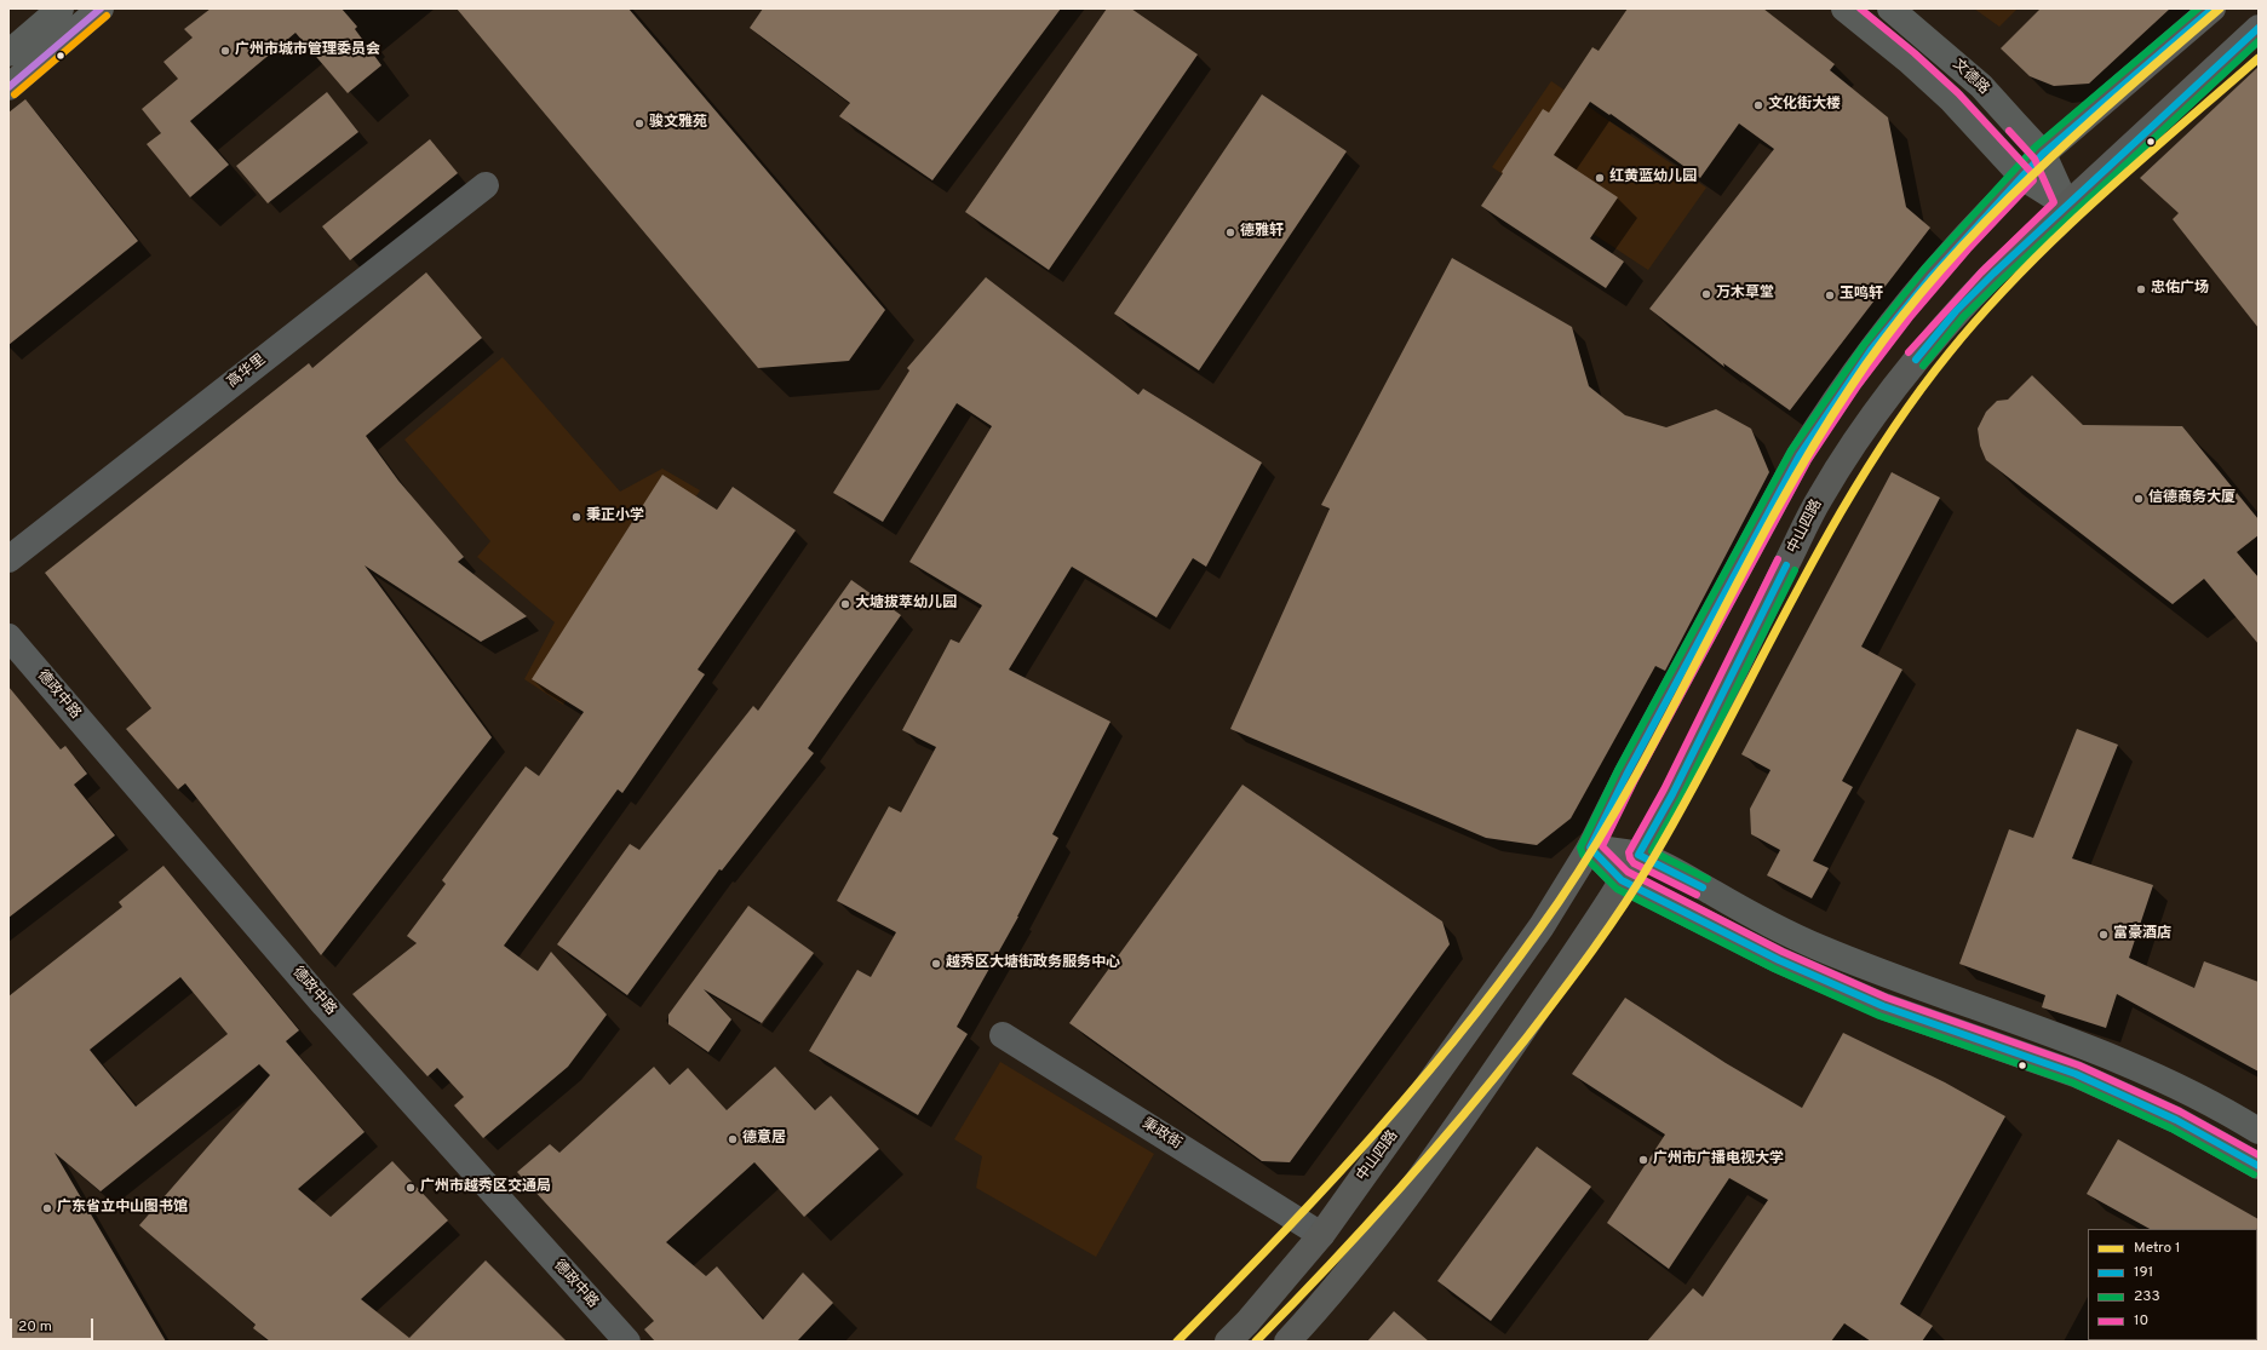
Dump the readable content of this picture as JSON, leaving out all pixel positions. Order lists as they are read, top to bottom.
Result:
{
  "streets": {
    "main road": ["文德路", "中山四路"],
    "street": ["高华里", "德政中路", "秉政街"]
  },
  "crossings": [
    ["文德路", "中山四路"],
    ["中山四路", "秉政街"]
  ],
  "places": [
    "广州市城市管理委员会",
    "文化街大楼",
    "骏文雅苑",
    "红黄蓝幼儿园",
    "德雅轩",
    "忠佑广场",
    "万木草堂",
    "玉鸣轩",
    "信德商务大厦",
    "秉正小学",
    "大塘拔萃幼儿园",
    "富豪酒店",
    "越秀区大塘街政务服务中心",
    "德意居",
    "广州市广播电视大学",
    "广州市越秀区交通局",
    "广东省立中山图书馆"
  ],
  "lines": [
    "metro line 1",
    "transit line 191",
    "transit line 233",
    "transit line 10"
  ],
  "legend": [
    "Metro 1",
    "191",
    "233",
    "10"
  ],
  "scale_bar": "20 m"
}
